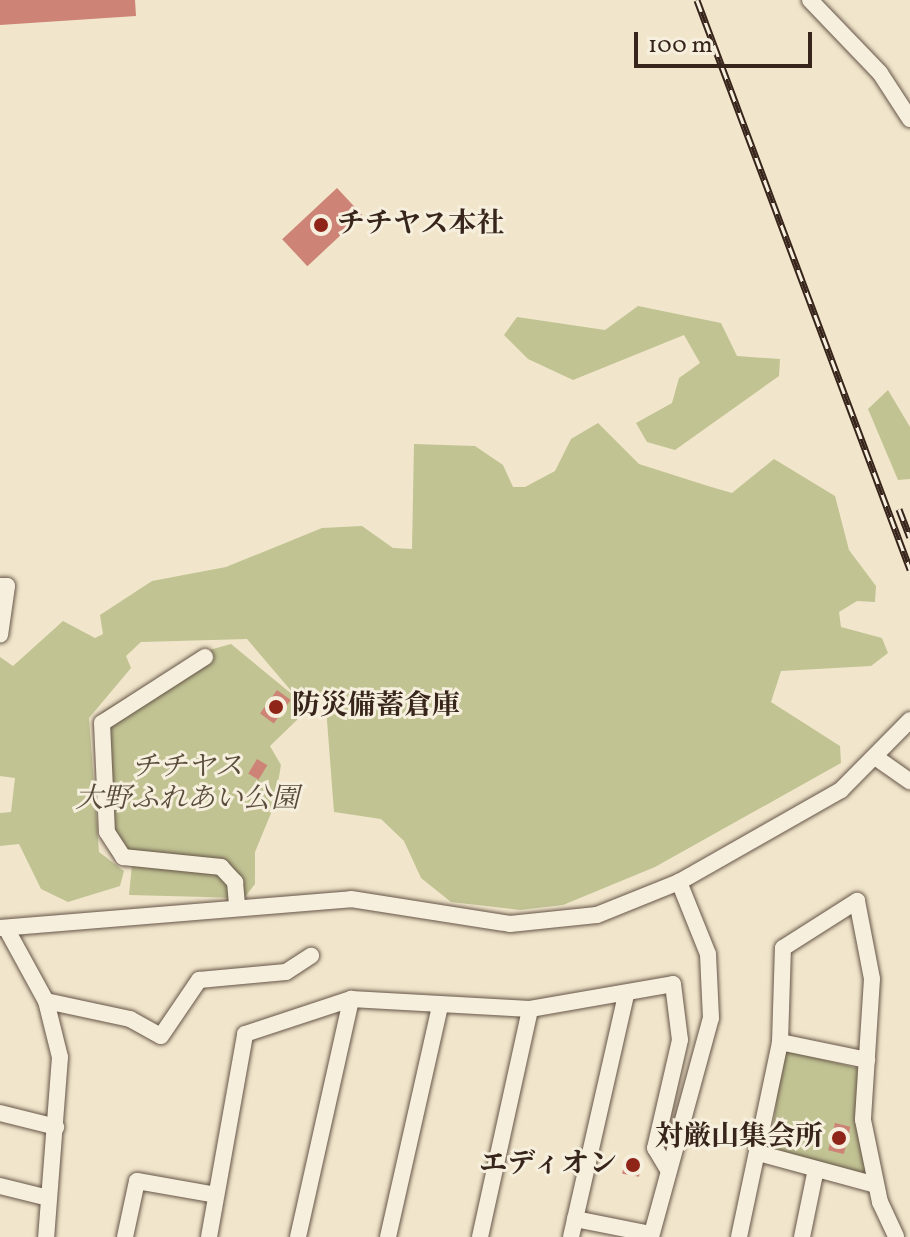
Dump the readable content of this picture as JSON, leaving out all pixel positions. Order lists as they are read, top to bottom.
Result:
{
  "parks": ["チチヤス 大野ふれあい公園"],
  "places": [
    "チチヤス本社",
    "防災備蓄倉庫",
    "対厳山集会所",
    "エディオン"
  ],
  "scale_bar": "100 m"
}
